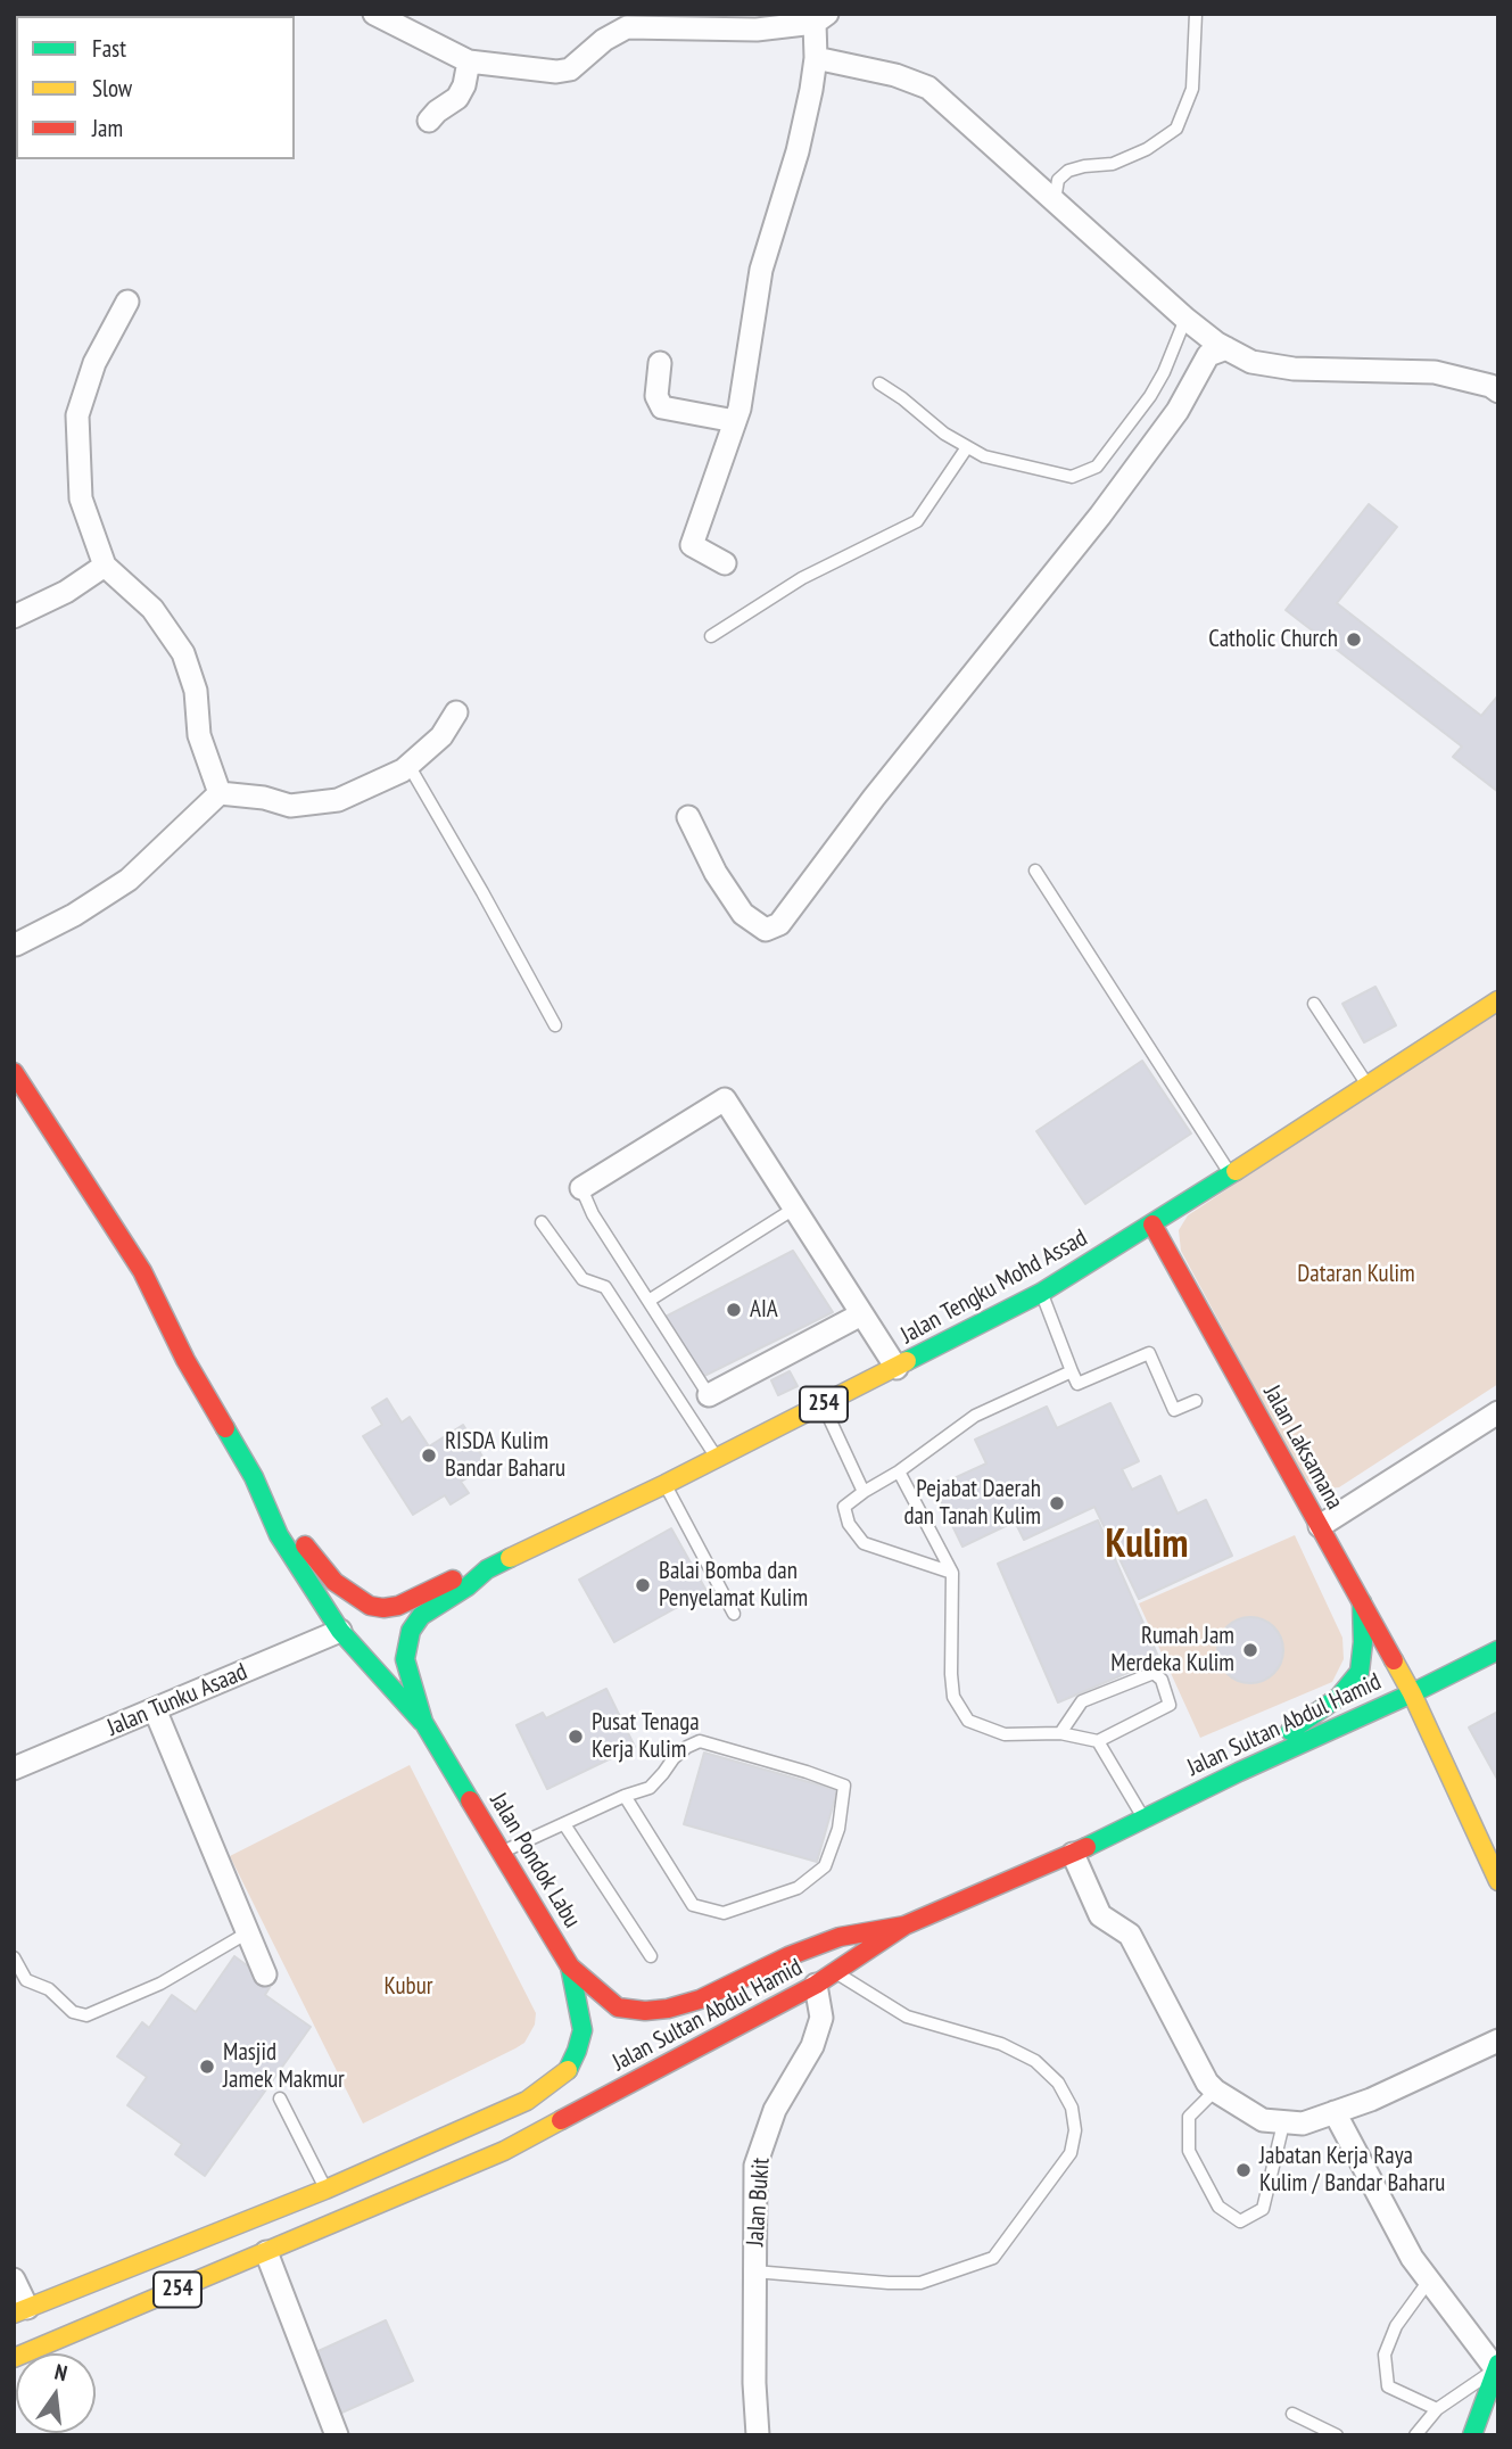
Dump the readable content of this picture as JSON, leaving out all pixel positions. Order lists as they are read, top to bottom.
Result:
{
  "streets": {
    "main road": [
      "Jalan Tengku Mohd Assad",
      "254",
      "Jalan Laksamana",
      "Jalan Sultan Abdul Hamid",
      "Jalan Pondok Labu"
    ],
    "street": ["Jalan Tunku Asaad", "Jalan Bukit"]
  },
  "crossings": [
    ["Jalan Tengku Mohd Assad", "Jalan Laksamana"],
    ["Jalan Tengku Mohd Assad", "Jalan Pondok Labu"],
    ["254", "Jalan Laksamana"],
    ["254", "Jalan Sultan Abdul Hamid"],
    ["Jalan Laksamana", "Jalan Sultan Abdul Hamid"],
    ["Jalan Tunku Asaad", "Jalan Pondok Labu"],
    ["Jalan Sultan Abdul Hamid", "Jalan Pondok Labu"],
    ["Jalan Sultan Abdul Hamid", "Jalan Bukit"]
  ],
  "districts": ["Kulim"],
  "parks": ["Dataran Kulim", "Kubur"],
  "places": [
    "Catholic Church",
    "AIA",
    "RISDA Kulim Bandar Baharu",
    "Pejabat Daerah dan Tanah Kulim",
    "Balai Bomba dan Penyelamat Kulim",
    "Rumah Jam Merdeka Kulim",
    "Pusat Tenaga Kerja Kulim",
    "Masjid Jamek Makmur",
    "Jabatan Kerja Raya Kulim / Bandar Baharu"
  ],
  "legend": ["Fast", "Slow", "Jam"],
  "north": "top"
}
